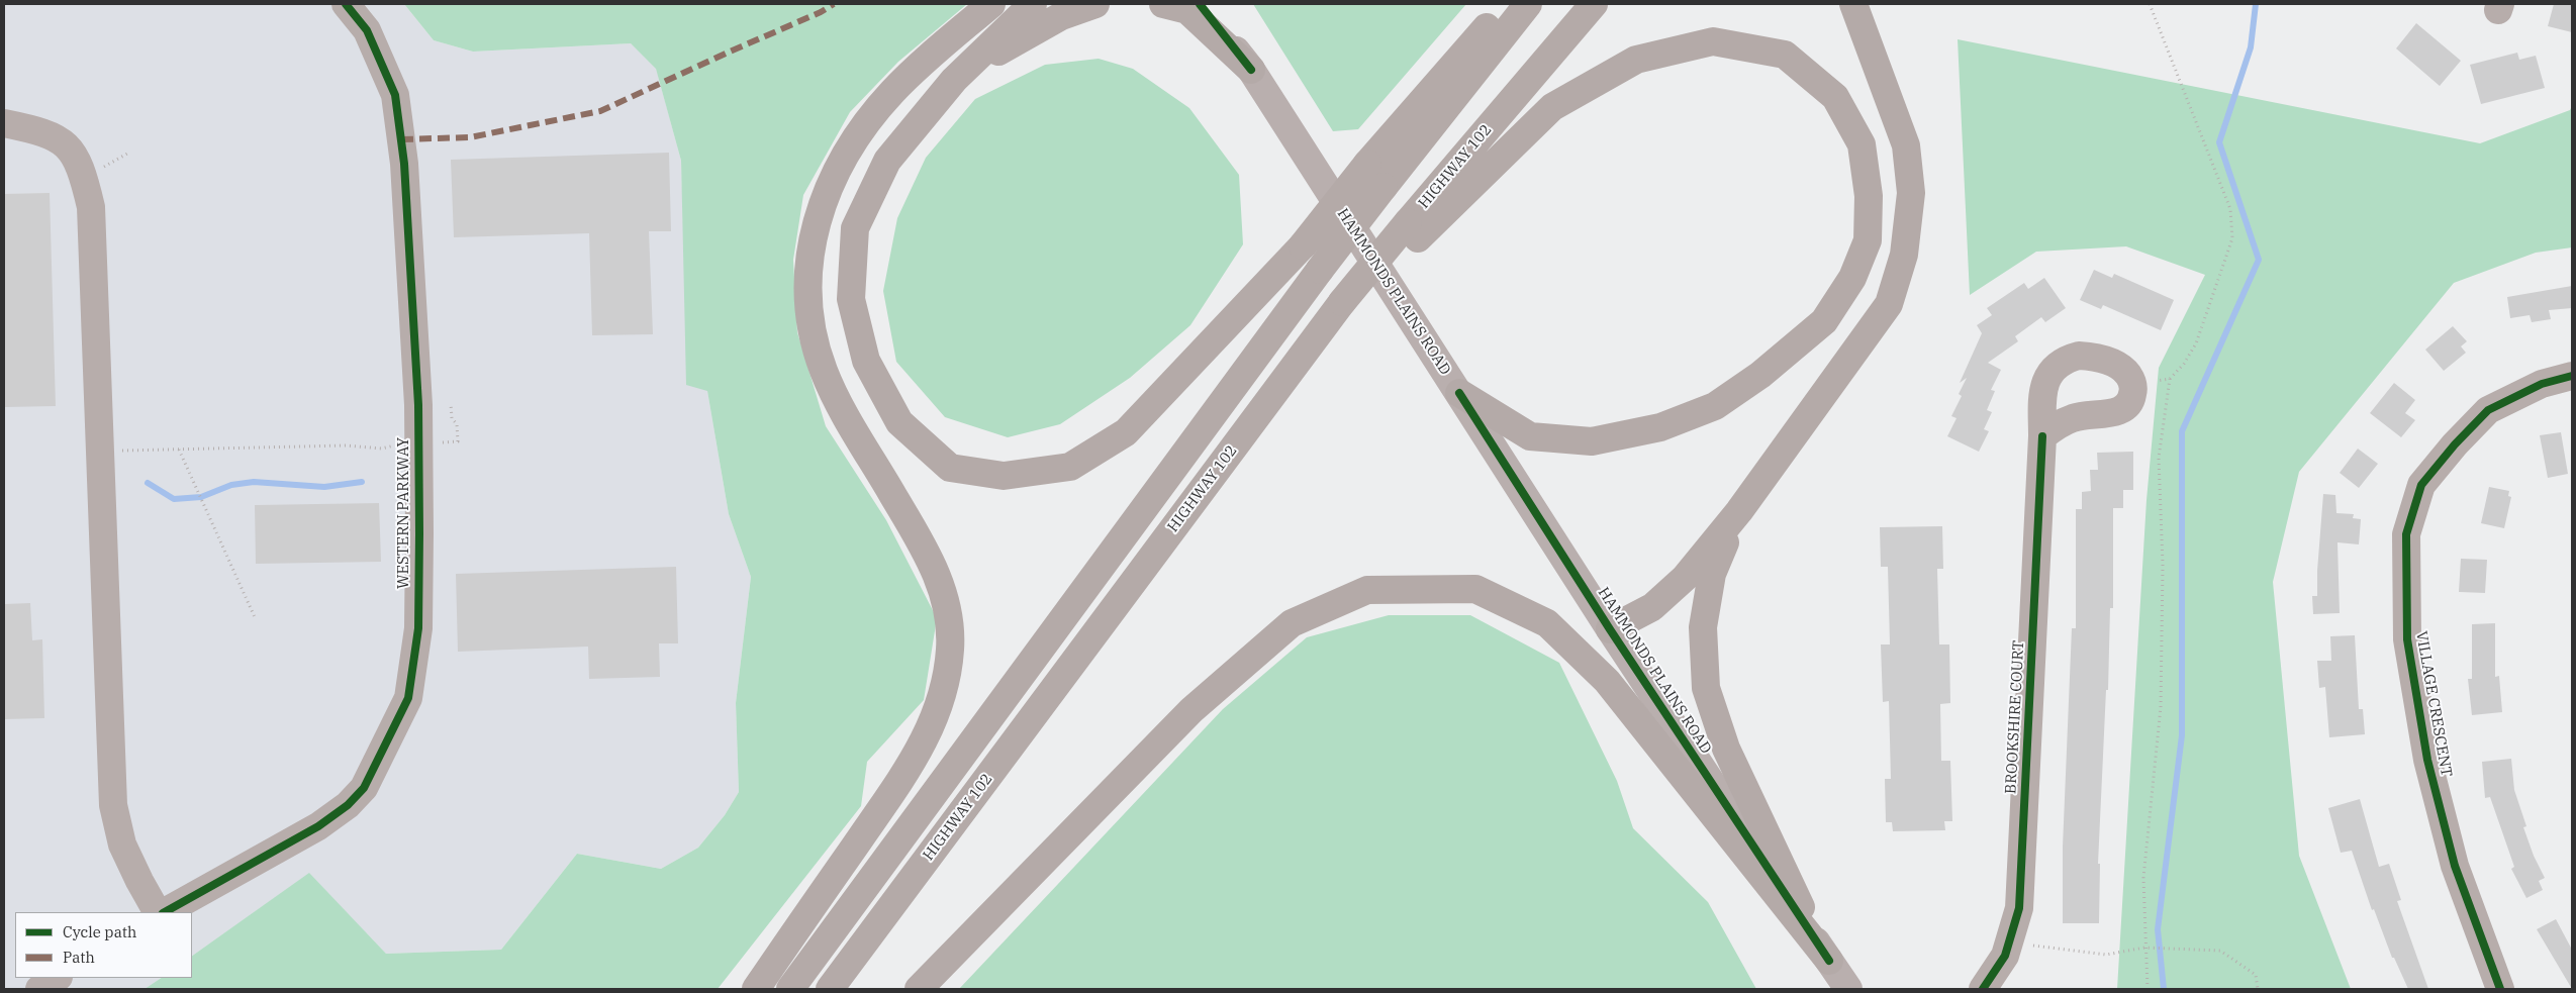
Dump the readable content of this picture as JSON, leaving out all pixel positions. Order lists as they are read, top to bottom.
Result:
{
  "streets": {
    "highway": ["HIGHWAY 102"],
    "main road": ["HAMMONDS PLAINS ROAD"],
    "street": ["WESTERN PARKWAY", "VILLAGE CRESCENT", "BROOKSHIRE COURT"]
  },
  "legend": ["Cycle path", "Path"]
}
